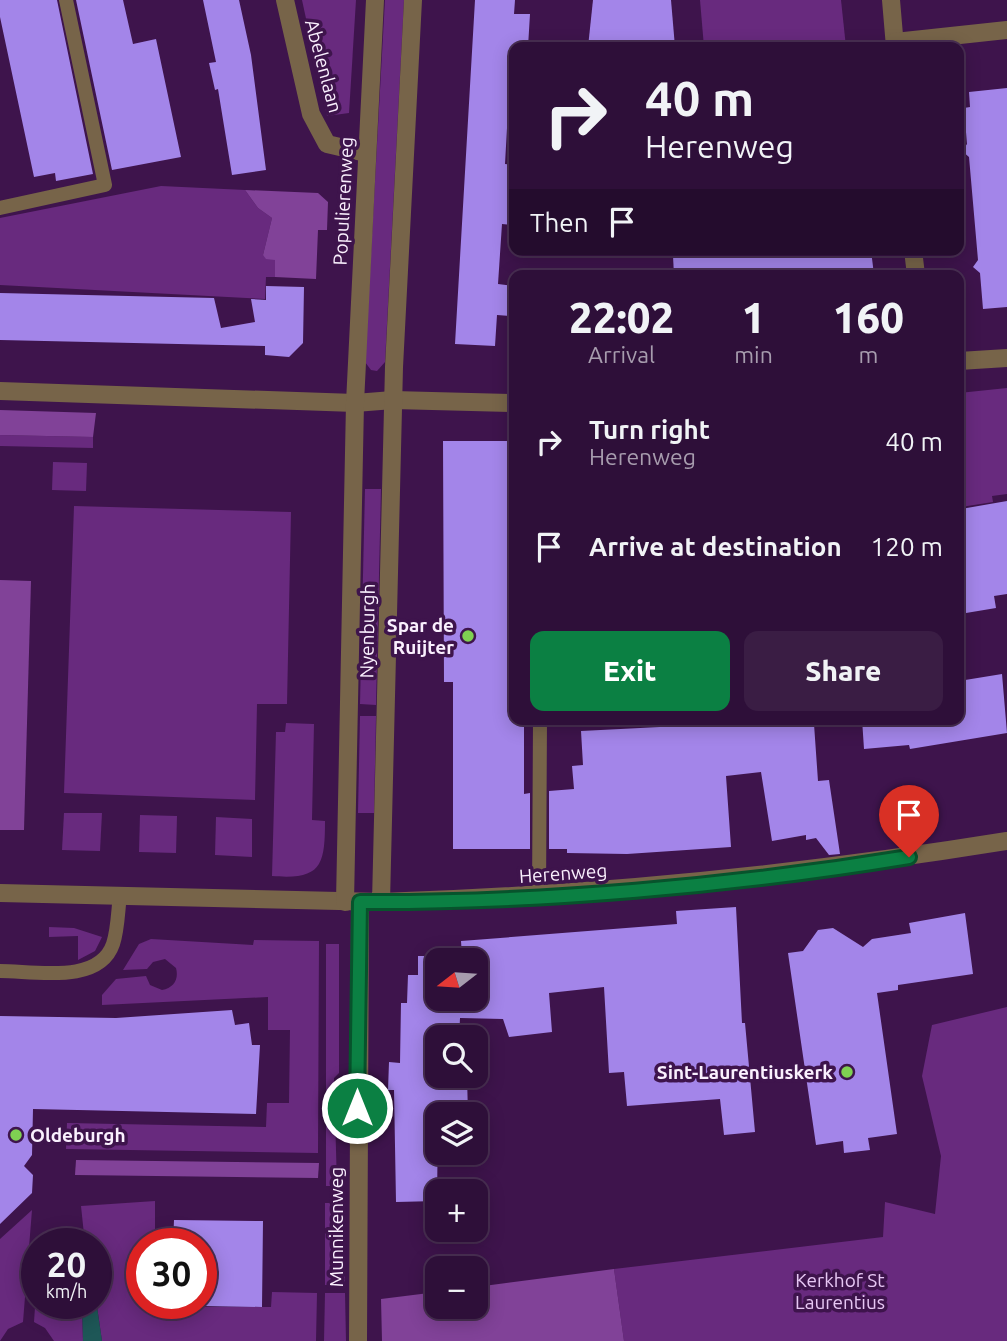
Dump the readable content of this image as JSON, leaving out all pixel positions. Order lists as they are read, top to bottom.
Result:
{
  "streets": {
    "street": [
      "Abelenlaan",
      "Populierenweg",
      "Nyenburgh",
      "Herenweg",
      "Munnikenweg"
    ]
  },
  "crossings": [
    ["Abelenlaan", "Populierenweg"],
    ["Populierenweg", "Nyenburgh"],
    ["Nyenburgh", "Herenweg"],
    ["Nyenburgh", "Munnikenweg"],
    ["Herenweg", "Munnikenweg"]
  ],
  "parks": ["Kerkhof St Laurentius"],
  "places": ["Spar de Ruijter", "Sint-Laurentiuskerk", "Oldeburgh"],
  "north": "left",
  "page": {
    "turn": ["40 m", "Herenweg"],
    "then": "Then",
    "eta": [
      "22:02",
      "Arrival",
      "1",
      "min",
      "160",
      "m"
    ],
    "list": [
      {
        "name": "Turn right",
        "note": "Herenweg",
        "value": "40 m"
      },
      {
        "name": "Arrive at destination",
        "value": "120 m"
      }
    ],
    "buttons": ["Exit", "Share"],
    "map_buttons": ["+", "−"],
    "speed": "20 km/h",
    "limit": "30"
  }
}
